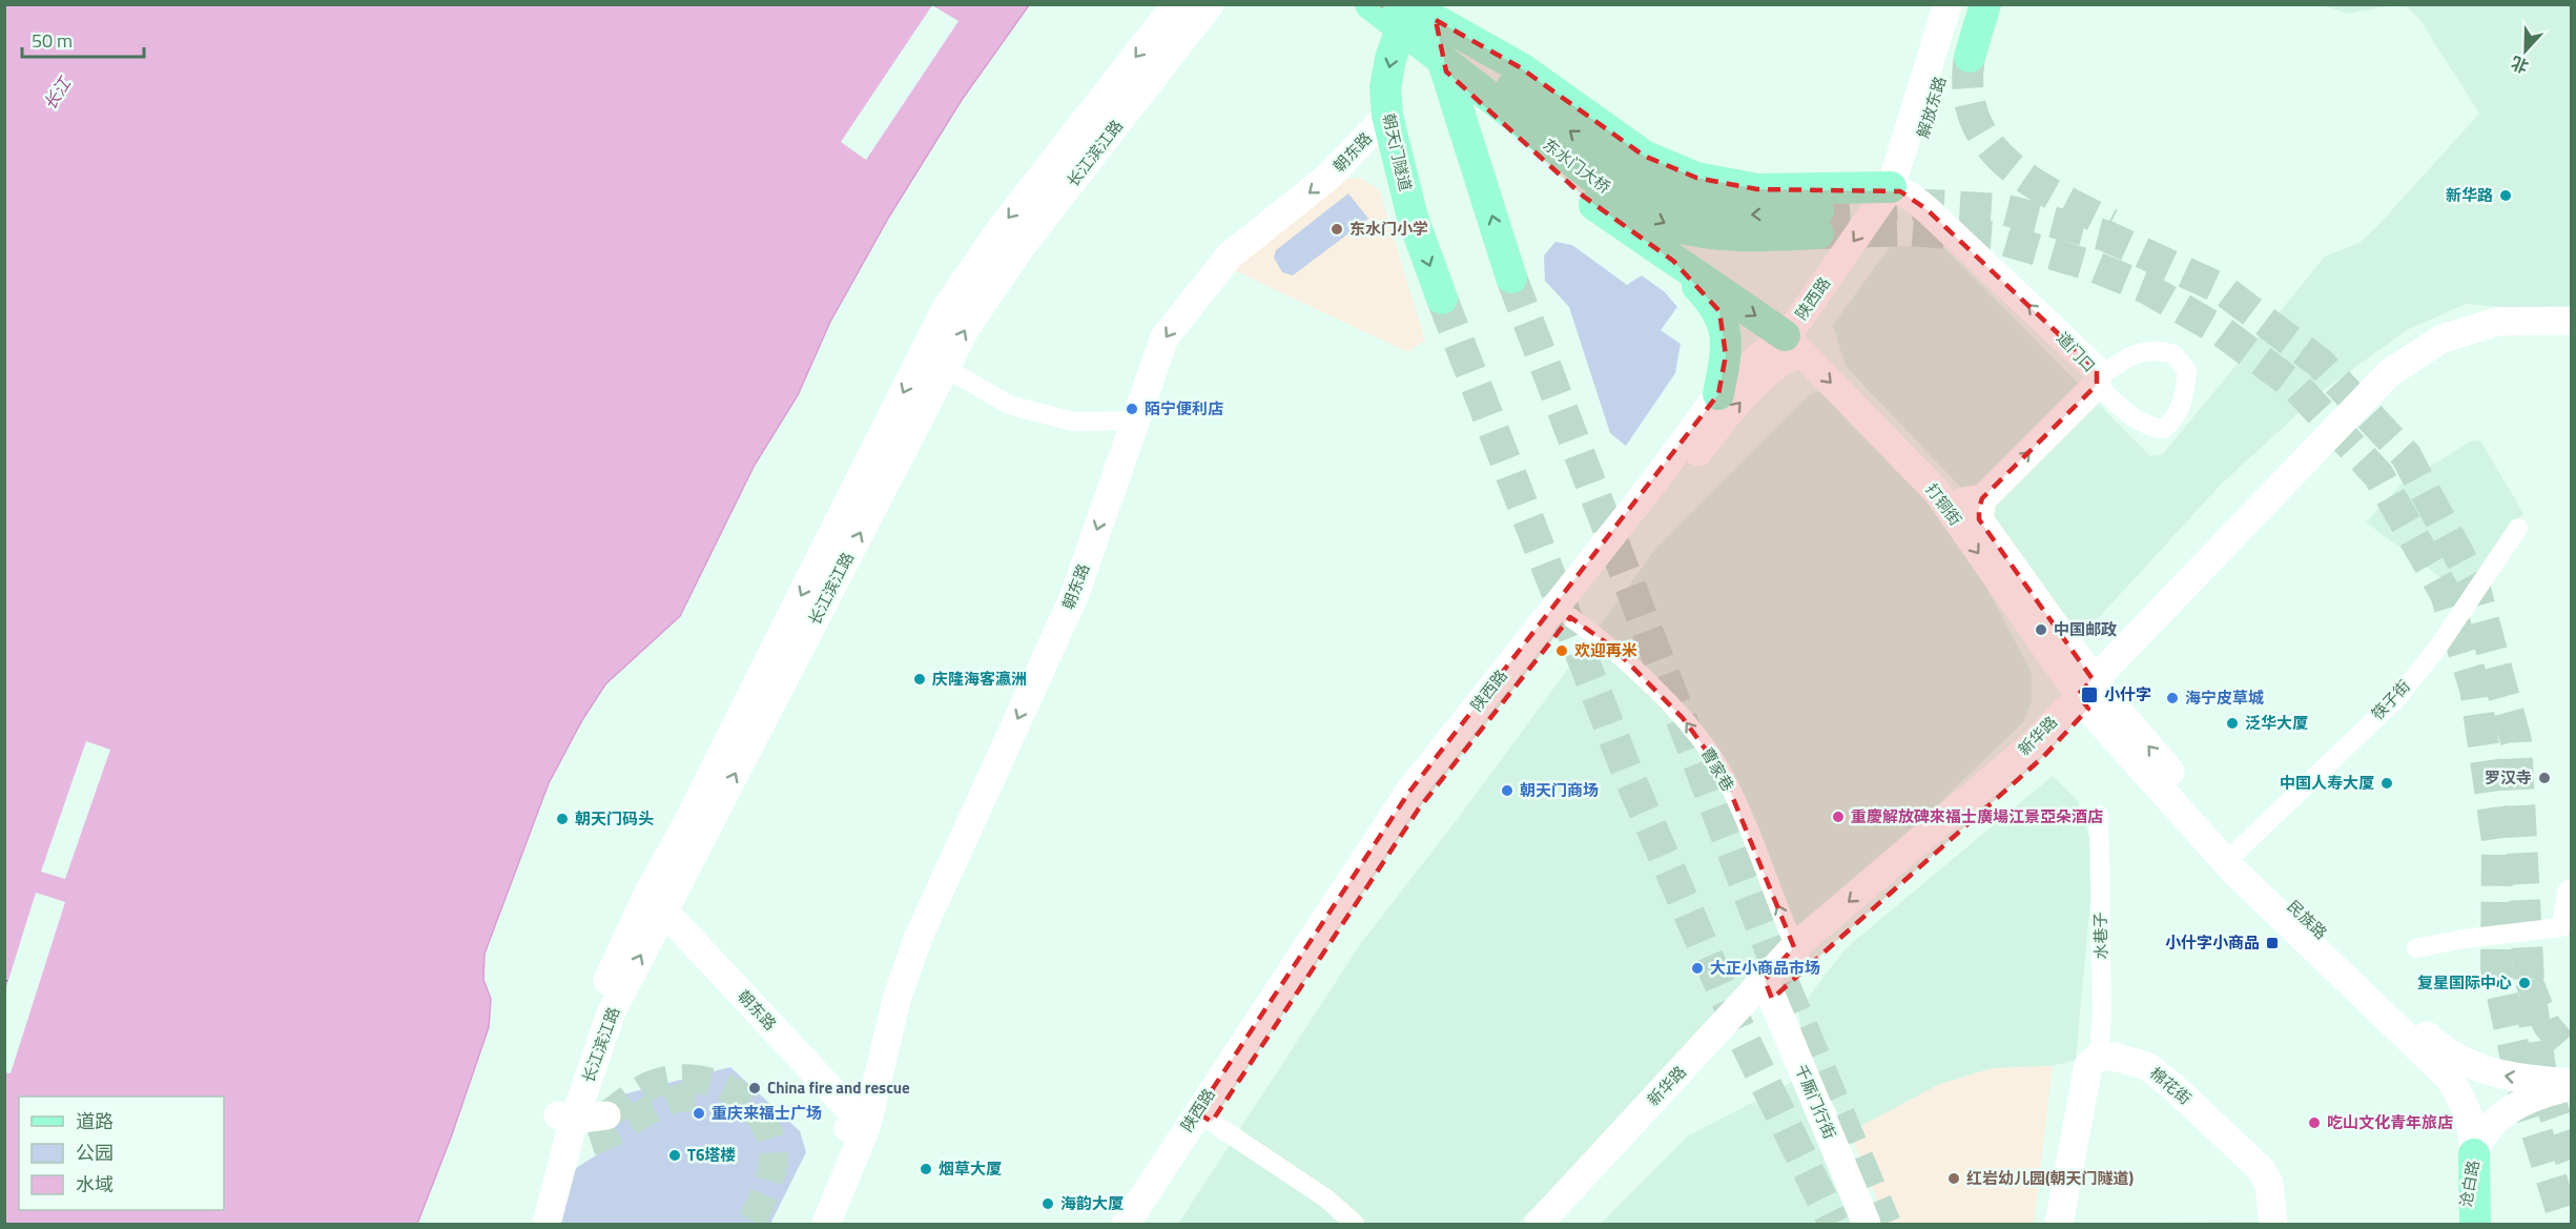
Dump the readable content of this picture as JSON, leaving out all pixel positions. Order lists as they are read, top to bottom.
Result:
{
  "streets": {
    "main road": [
      "解放东路",
      "朝东路",
      "朝天门隧道",
      "长江滨江路",
      "东水门大桥",
      "陕西路",
      "道门口",
      "打铜街",
      "新华路",
      "民族路",
      "棉花街",
      "千厮门行街",
      "沧白路"
    ],
    "street": ["筷子街", "曹家巷", "水巷子"]
  },
  "crossings": [
    ["解放东路", "陕西路"],
    ["解放东路", "道门口"],
    ["朝东路", "朝天门隧道"],
    ["朝东路", "长江滨江路"],
    ["朝天门隧道", "东水门大桥"],
    ["陕西路", "道门口"],
    ["陕西路", "打铜街"],
    ["陕西路", "曹家巷"],
    ["道门口", "打铜街"],
    ["打铜街", "新华路"],
    ["打铜街", "民族路"],
    ["筷子街", "民族路"],
    ["新华路", "曹家巷"],
    ["新华路", "民族路"],
    ["新华路", "千厮门行街"],
    ["民族路", "沧白路"],
    ["水巷子", "棉花街"]
  ],
  "one_way": ["朝东路", "曹家巷"],
  "water": ["长江"],
  "places": {
    "other": [
      "新华路",
      "东水门小学",
      "陌宁便利店",
      "中国邮政",
      "欢迎再米",
      "庆隆海客瀛洲",
      "海宁皮草城",
      "泛华大厦",
      "罗汉寺",
      "中国人寿大厦",
      "朝天门商场",
      "重慶解放碑來福士廣場江景亞朵酒店",
      "朝天门码头",
      "大正小商品市场",
      "复星国际中心",
      "China fire and rescue",
      "重庆来福士广场",
      "吃山文化青年旅店",
      "T6塔楼",
      "烟草大厦",
      "红岩幼儿园(朝天门隧道)",
      "海韵大厦"
    ],
    "transit": ["小什字", "小什字小商品"]
  },
  "legend": ["道路", "公园", "水域"],
  "scale_bar": "50 m",
  "north": "bottom"
}
